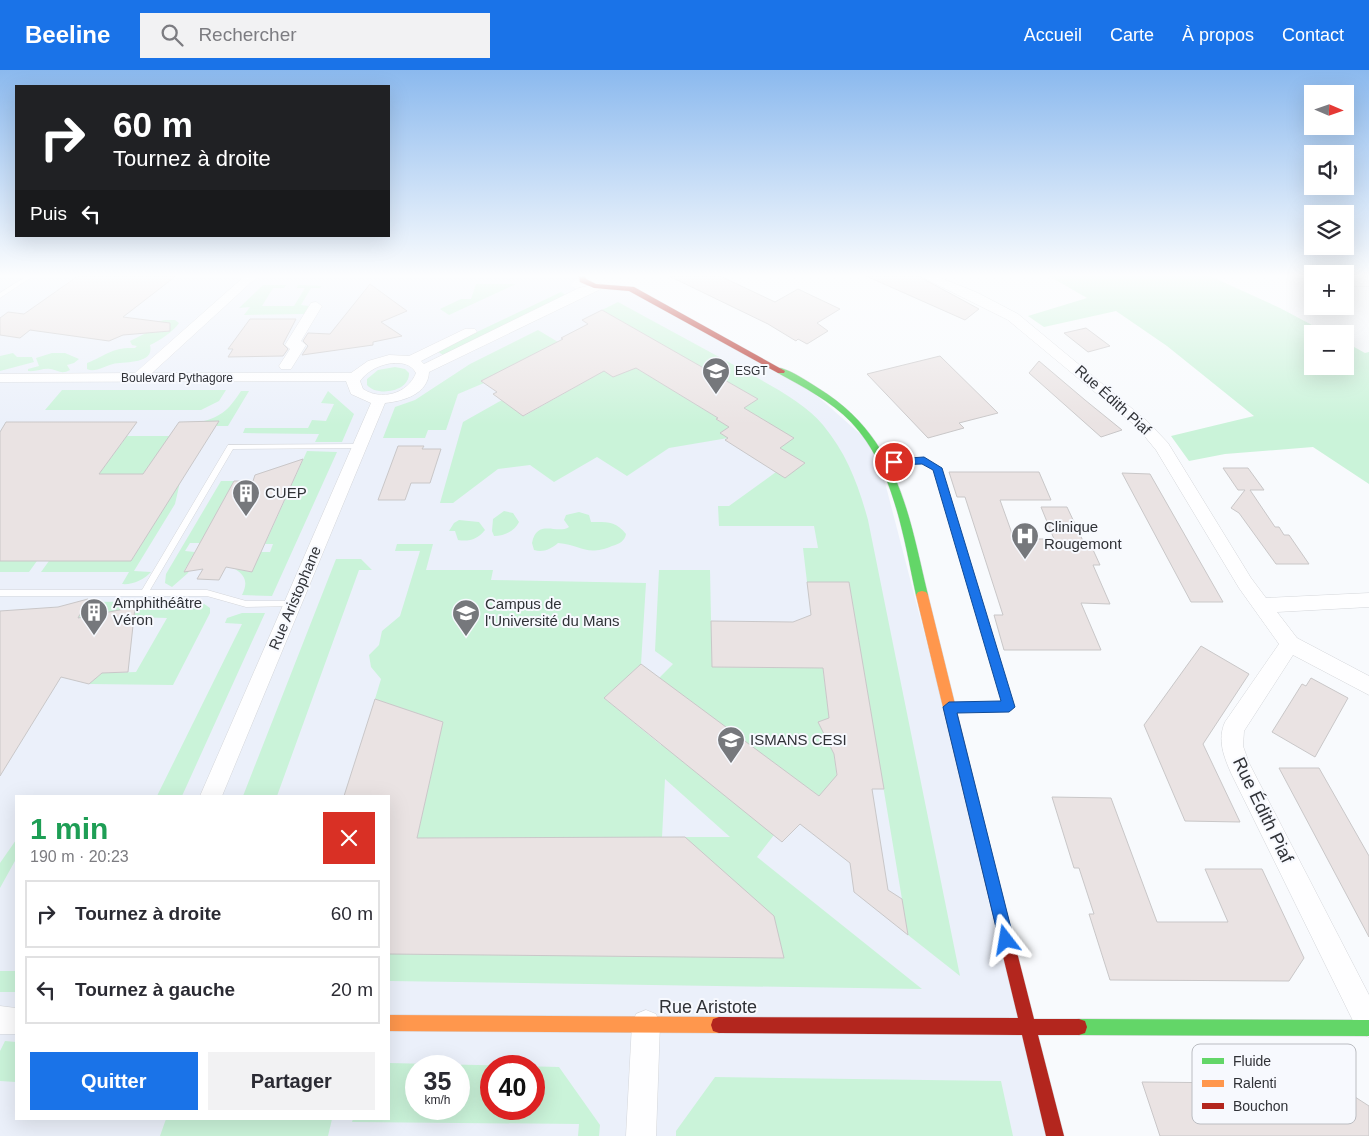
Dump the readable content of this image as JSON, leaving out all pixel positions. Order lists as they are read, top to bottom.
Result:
{
  "streets": {
    "street": [
      "Boulevard Pythagore",
      "Rue Édith Piaf",
      "Rue Aristophane",
      "Rue Aristote"
    ]
  },
  "places": {
    "school or university": ["ESGT", "Campus de l'Université du Mans", "ISMANS CESI"],
    "building": ["CUEP", "Amphithéâtre Véron"],
    "hospital": ["Clinique Rougemont"]
  },
  "legend": ["Fluide", "Ralenti", "Bouchon"],
  "north": "right",
  "page": {
    "header": "Beeline",
    "search": "Rechercher",
    "nav": [
      "Accueil",
      "Carte",
      "À propos",
      "Contact"
    ],
    "map_buttons": ["+", "−"],
    "turn": ["60 m", "Tournez à droite"],
    "then": "Puis",
    "heading": ["1 min", "190 m · 20:23"],
    "list": [
      {
        "name": "Tournez à droite",
        "value": "60 m"
      },
      {
        "name": "Tournez à gauche",
        "value": "20 m"
      }
    ],
    "buttons": ["Quitter", "Partager"],
    "speed": "35 km/h",
    "limit": "40"
  }
}
